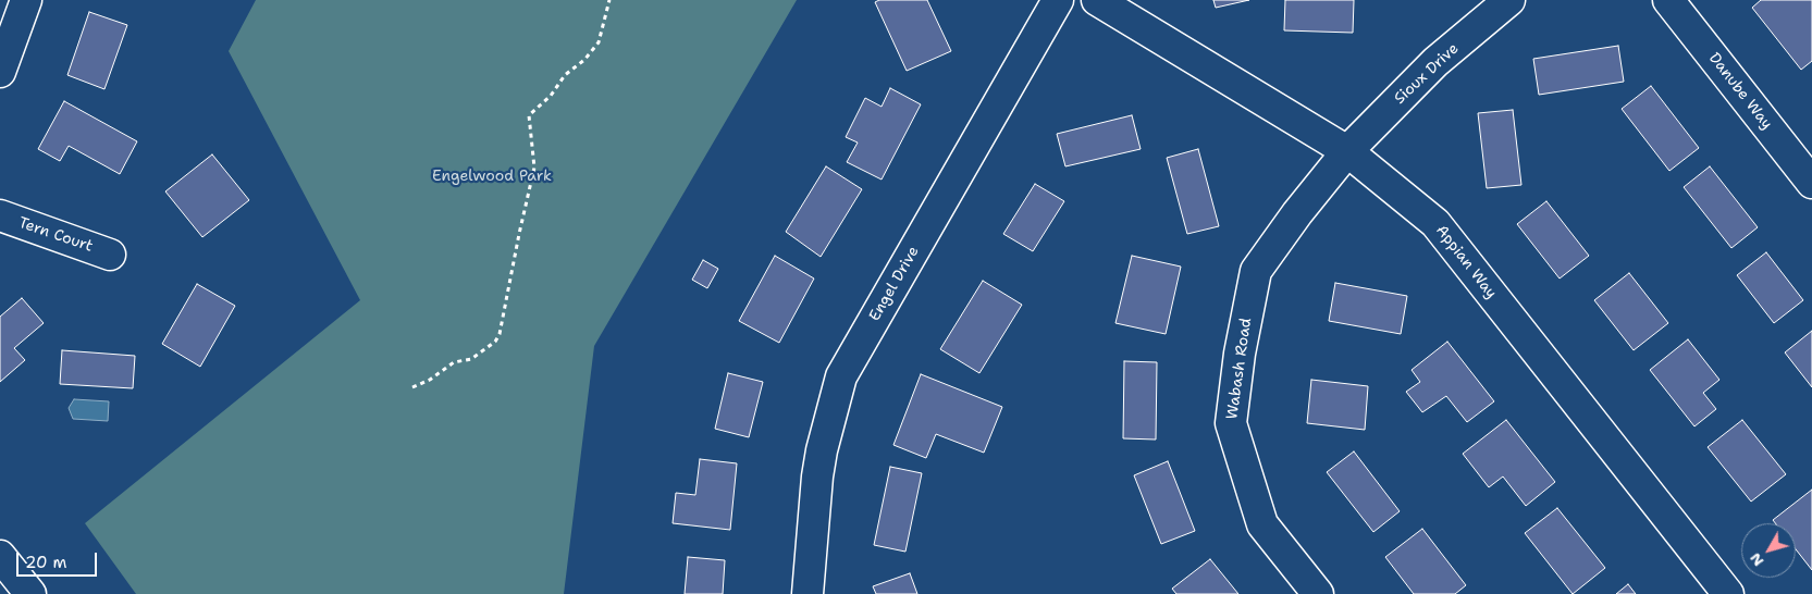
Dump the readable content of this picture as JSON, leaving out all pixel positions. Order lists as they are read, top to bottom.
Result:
{
  "streets": {
    "street": [
      "Sioux Drive",
      "Danube Way",
      "Tern Court",
      "Appian Way",
      "Engel Drive",
      "Wabash Road"
    ]
  },
  "crossings": [
    ["Sioux Drive", "Appian Way"],
    ["Sioux Drive", "Wabash Road"],
    ["Appian Way", "Wabash Road"]
  ],
  "parks": ["Engelwood Park"],
  "scale_bar": "20 m",
  "north": "bottom left"
}
